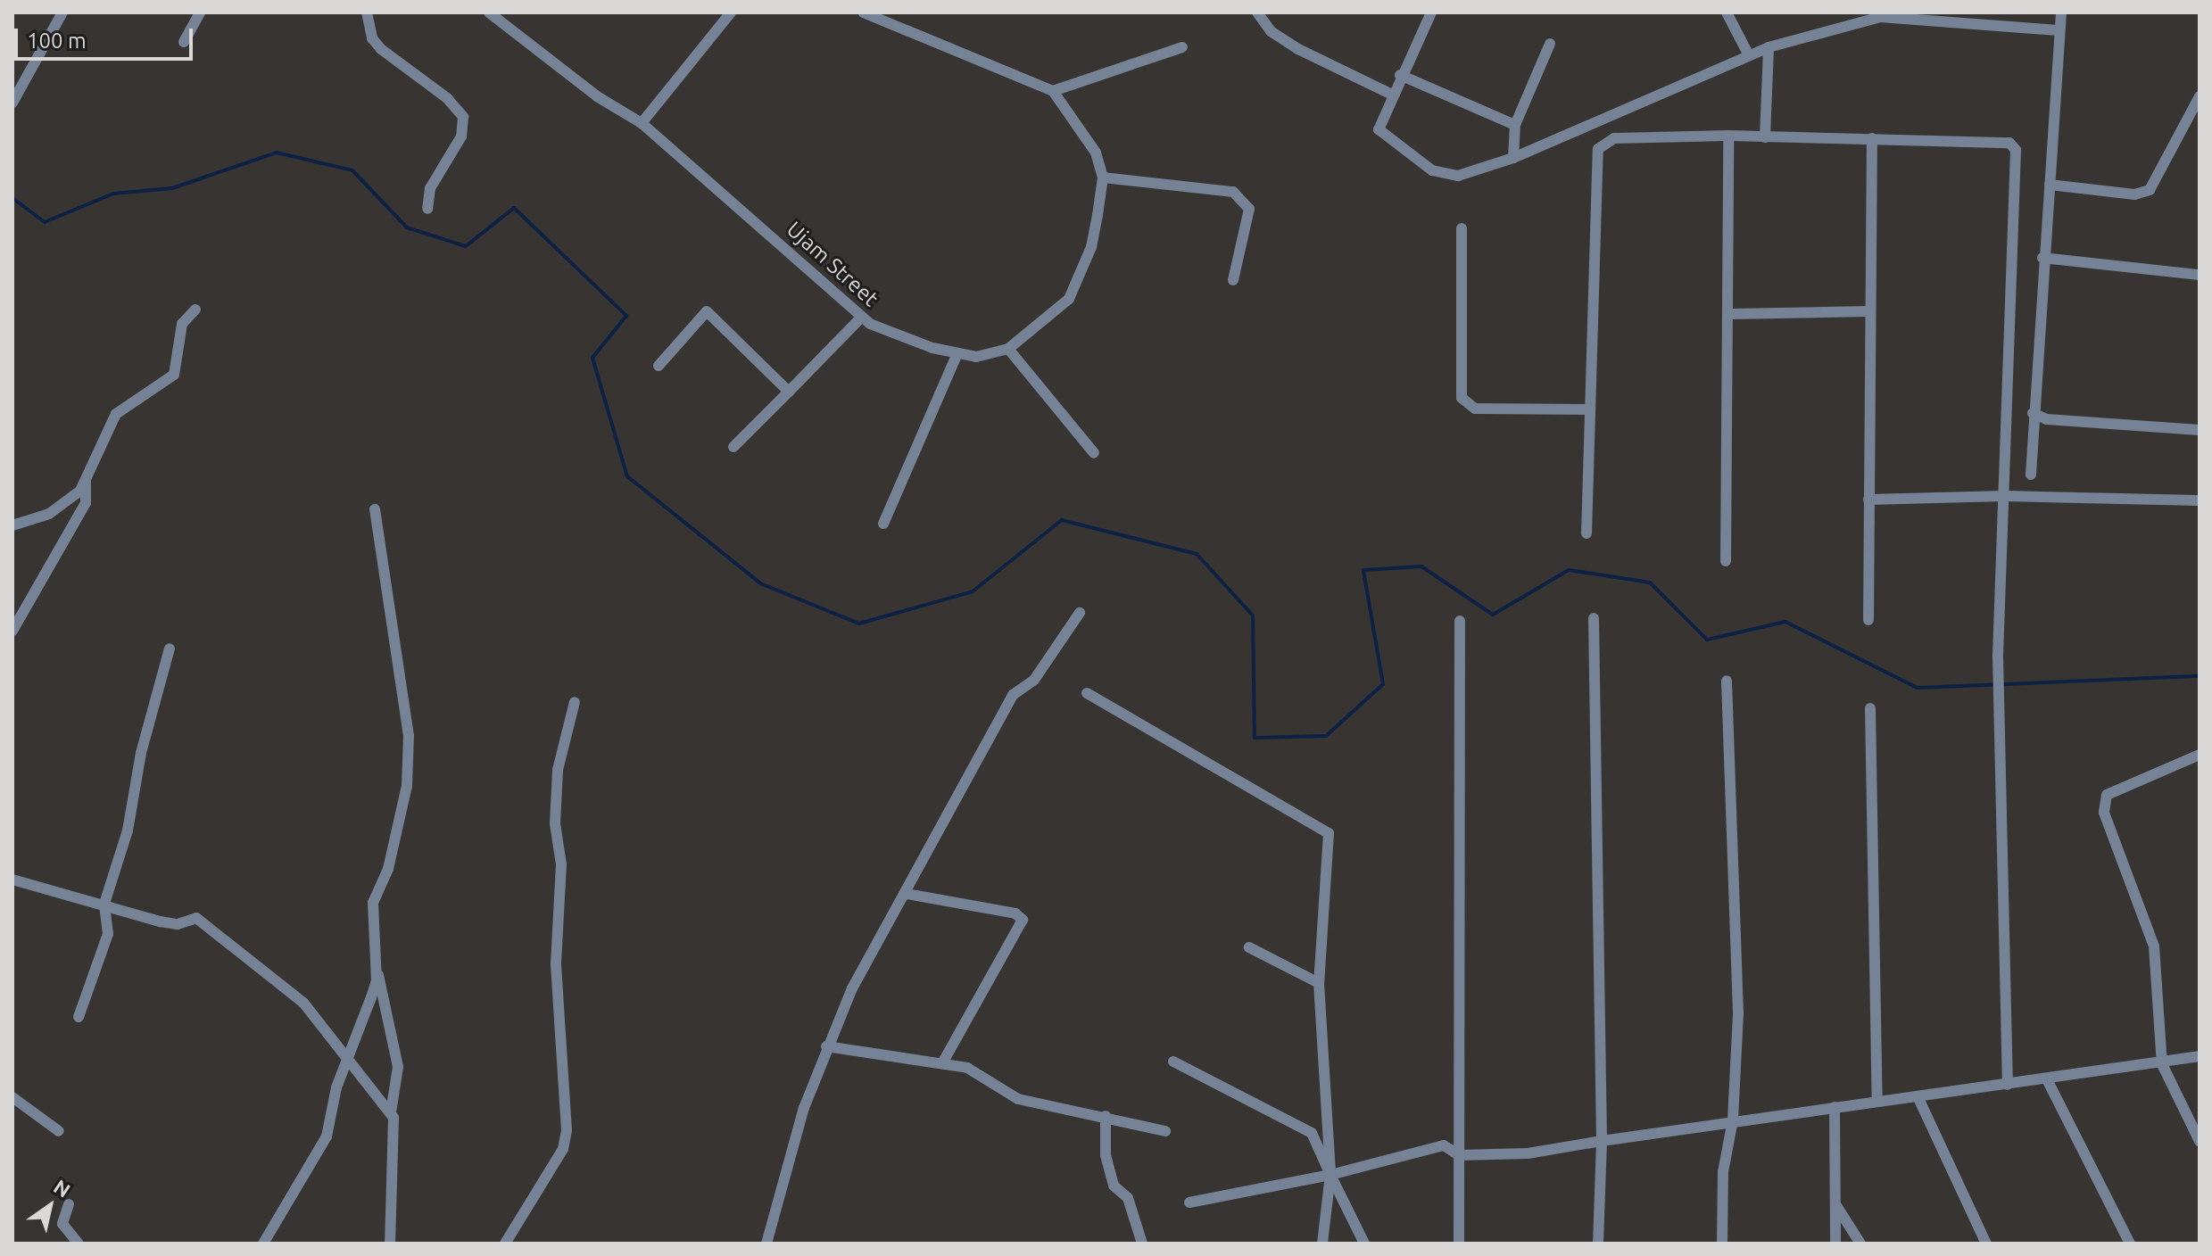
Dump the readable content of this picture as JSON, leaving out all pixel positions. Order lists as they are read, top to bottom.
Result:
{
  "streets": {
    "street": ["Ujam Street"]
  },
  "scale_bar": "100 m",
  "north": "top right"
}
